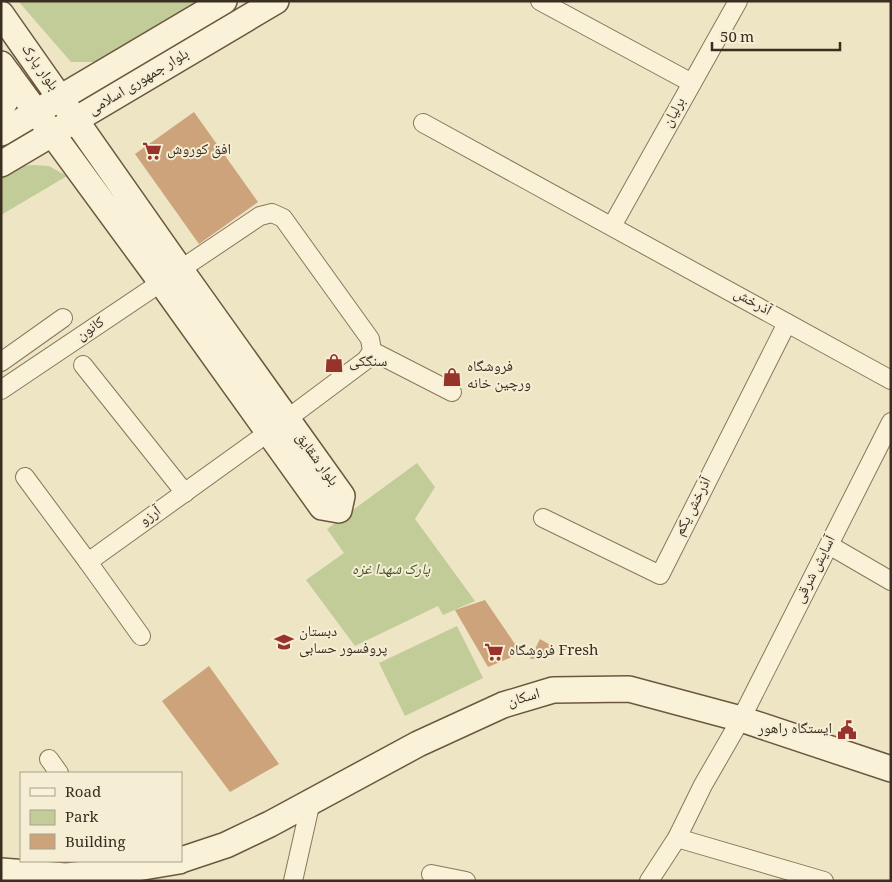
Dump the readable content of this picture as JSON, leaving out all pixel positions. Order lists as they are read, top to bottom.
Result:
{
  "streets": {
    "street": [
      "بلوار پارک",
      "بلوار جمهوری اسلامی",
      "برلیان",
      "آذرخش",
      "کانون",
      "بلوار شقایق",
      "آذرخش یکم",
      "آرزو",
      "آسایش شرقی",
      "اسکان"
    ]
  },
  "crossings": [
    ["بلوار پارک", "بلوار جمهوری اسلامی"],
    ["بلوار پارک", "بلوار شقایق"],
    ["بلوار جمهوری اسلامی", "بلوار شقایق"],
    ["برلیان", "آذرخش"],
    ["آذرخش", "آذرخش یکم"],
    ["کانون", "بلوار شقایق"],
    ["کانون", "آرزو"],
    ["بلوار شقایق", "آرزو"],
    ["آسایش شرقی", "اسکان"]
  ],
  "parks": ["پارک شهدا غزه"],
  "places": {
    "supermarket": ["افق کوروش", "فروشگاه Fresh"],
    "shop": ["سنگکی", "فروشگاه ورچین خانه"],
    "school or university": ["دبستان پروفسور حسابی"],
    "public building": ["ایستگاه راهور"]
  },
  "legend": ["Road", "Park", "Building"],
  "scale_bar": "50 m"
}
